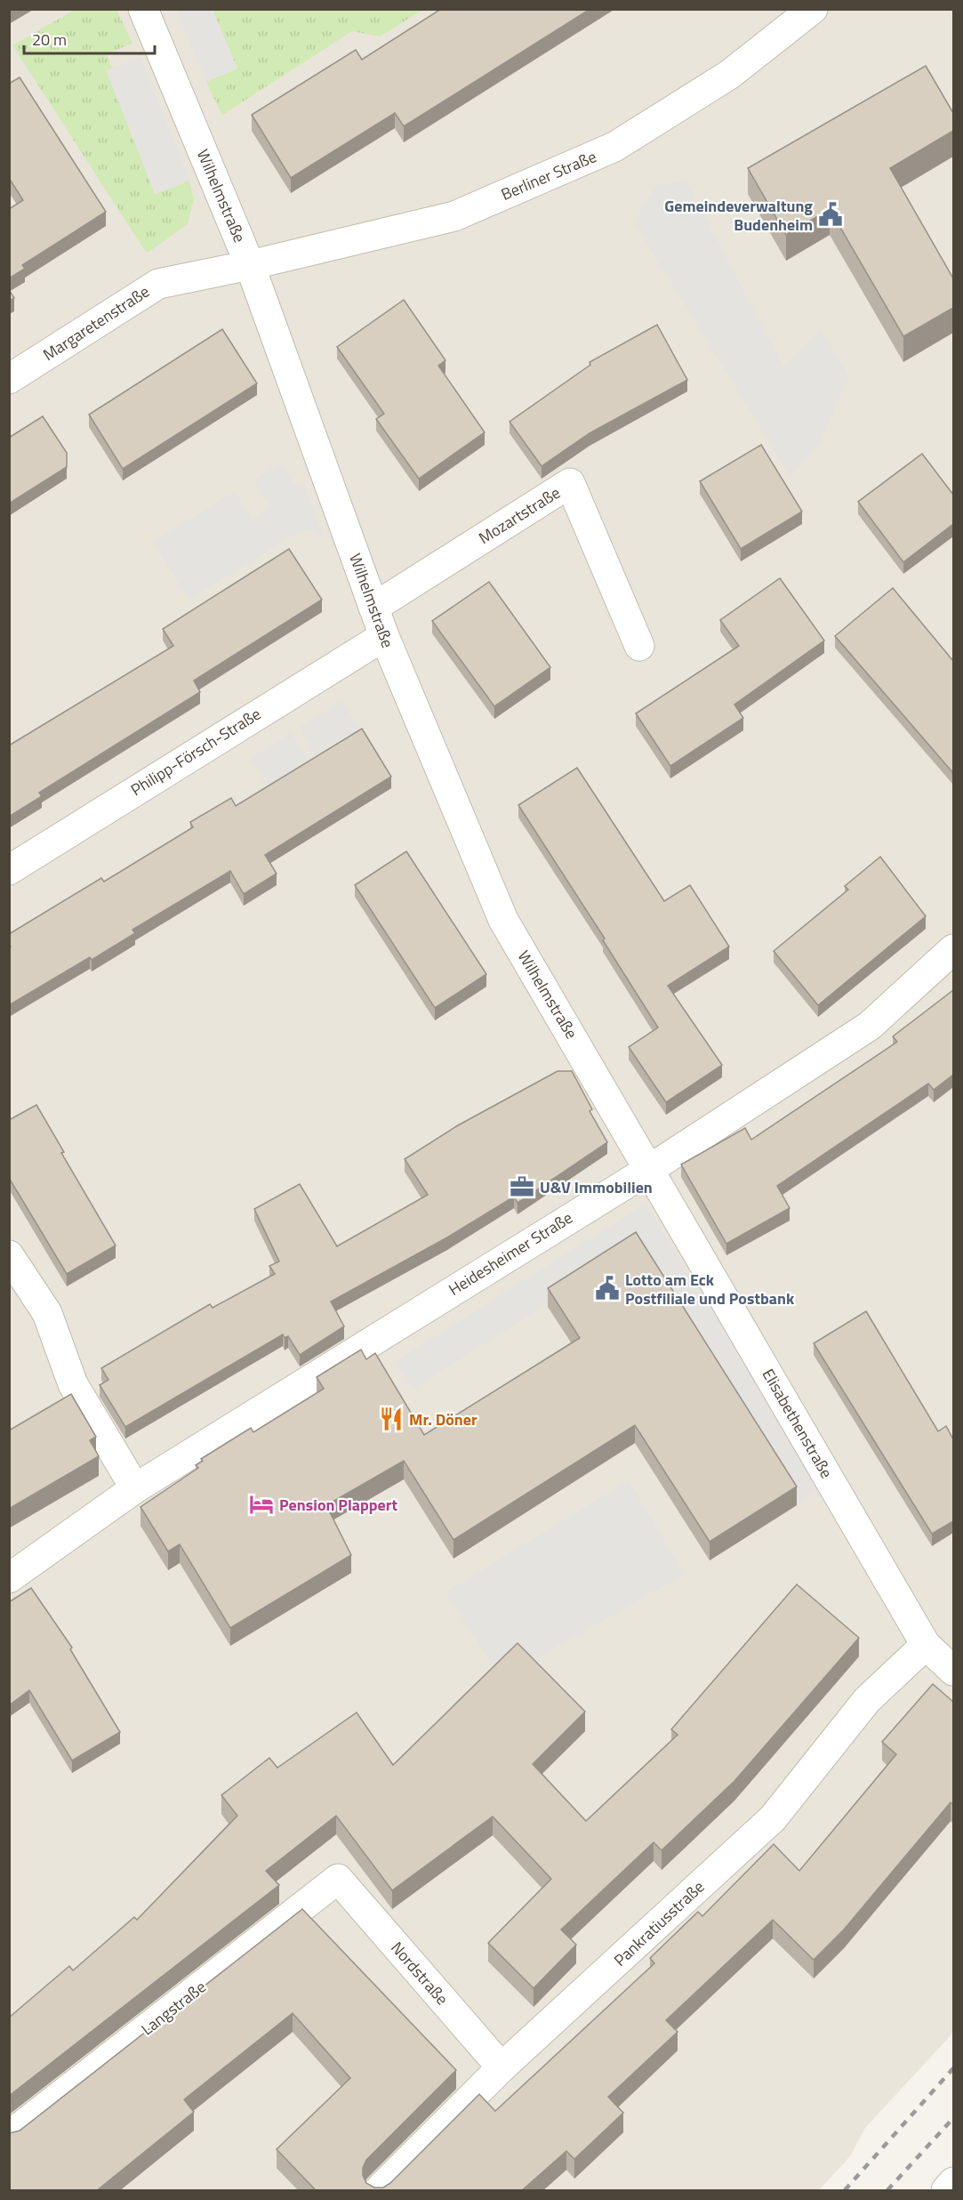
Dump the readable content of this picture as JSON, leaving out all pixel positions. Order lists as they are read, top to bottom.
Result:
{
  "streets": {
    "street": [
      "Berliner Straße",
      "Wilhelmstraße",
      "Margaretenstraße",
      "Mozartstraße",
      "Philipp-Försch-Straße",
      "Heidesheimer Straße",
      "Elisabethenstraße",
      "Pankratiusstraße",
      "Nordstraße",
      "Langstraße"
    ]
  },
  "crossings": [
    ["Berliner Straße", "Wilhelmstraße"],
    ["Berliner Straße", "Margaretenstraße"],
    ["Wilhelmstraße", "Margaretenstraße"],
    ["Wilhelmstraße", "Mozartstraße"],
    ["Wilhelmstraße", "Philipp-Försch-Straße"],
    ["Wilhelmstraße", "Heidesheimer Straße"],
    ["Wilhelmstraße", "Elisabethenstraße"],
    ["Heidesheimer Straße", "Elisabethenstraße"],
    ["Elisabethenstraße", "Pankratiusstraße"],
    ["Pankratiusstraße", "Nordstraße"],
    ["Nordstraße", "Langstraße"]
  ],
  "places": {
    "public building": ["Gemeindeverwaltung Budenheim", "Lotto am Eck Postfiliale und Postbank"],
    "office": ["U&V Immobilien"],
    "restaurant": ["Mr. Döner"],
    "hotel": ["Pension Plappert"]
  },
  "scale_bar": "20 m"
}
